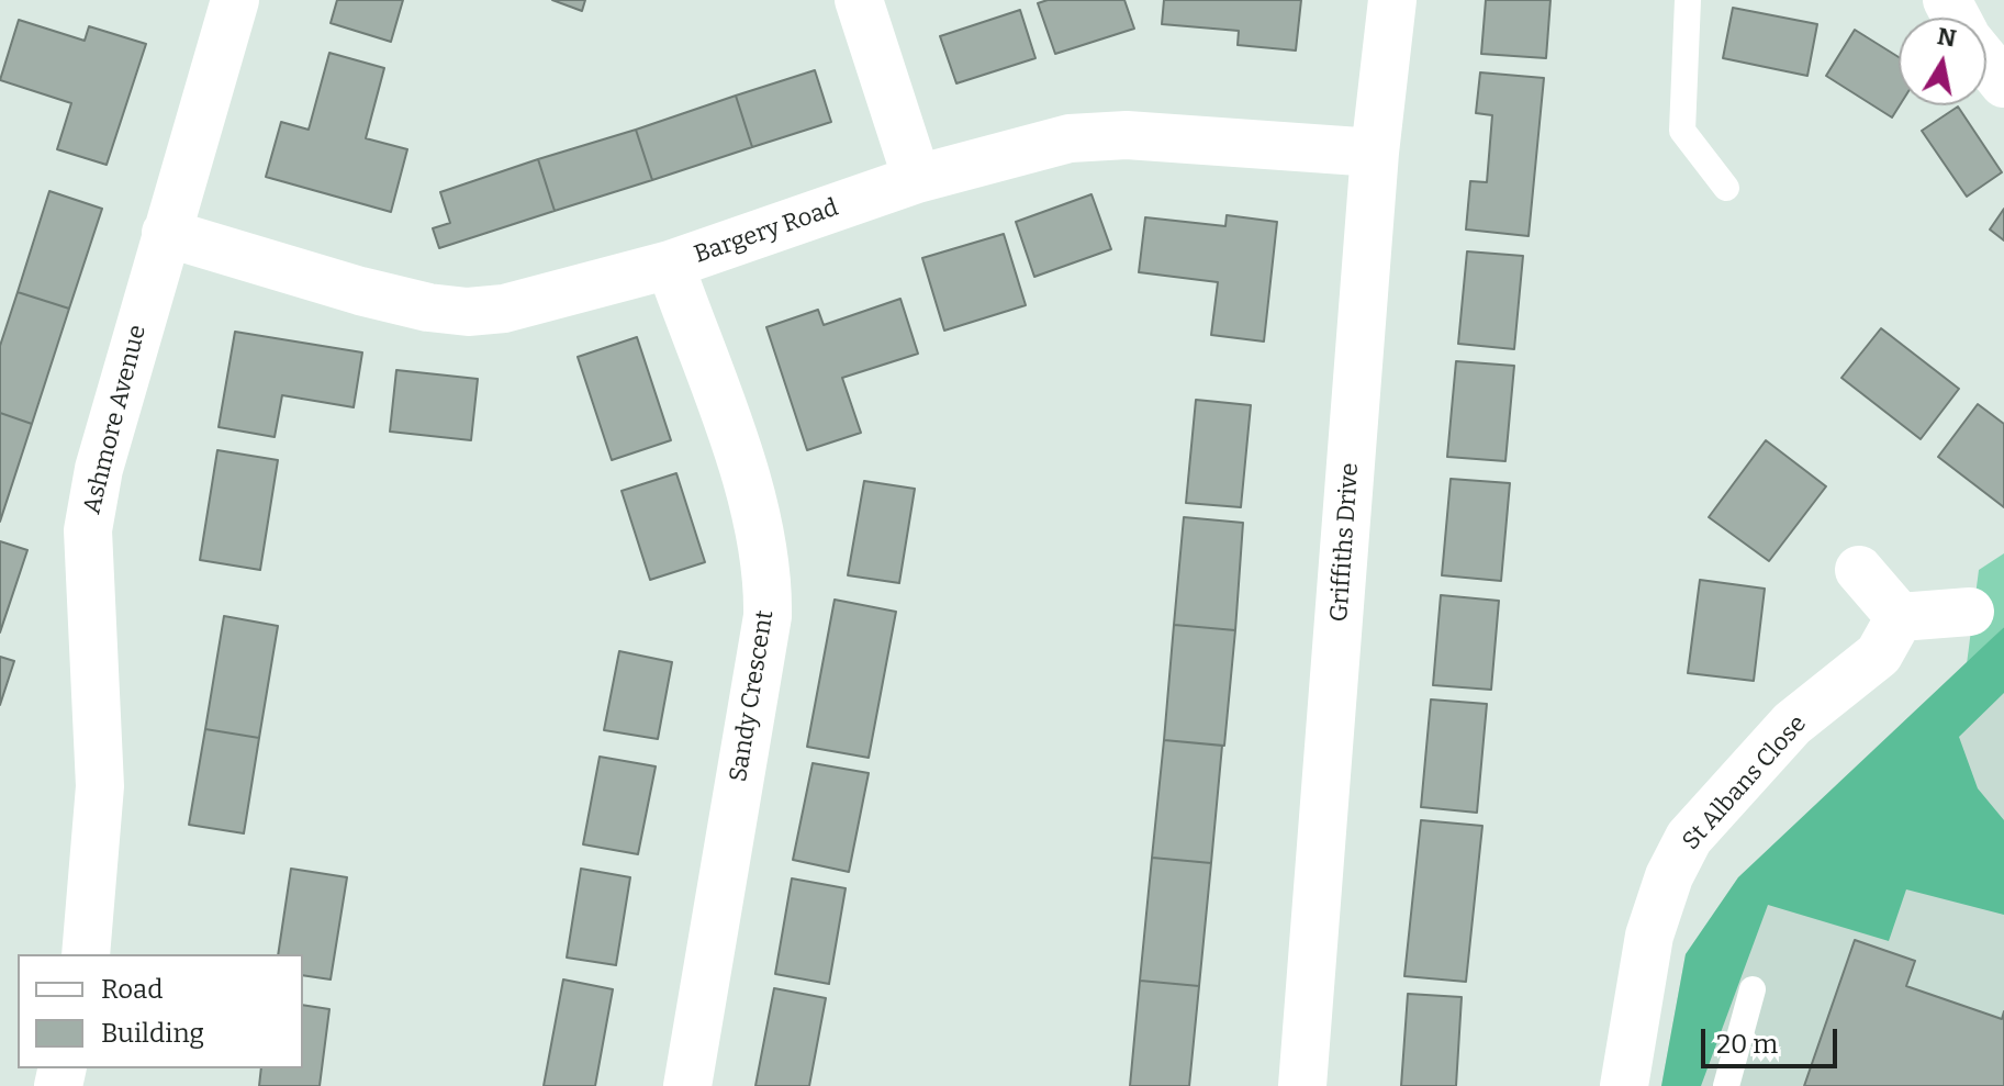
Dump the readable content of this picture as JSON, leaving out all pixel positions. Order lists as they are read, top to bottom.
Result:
{
  "streets": {
    "street": [
      "Bargery Road",
      "Ashmore Avenue",
      "Griffiths Drive",
      "Sandy Crescent",
      "St Albans Close"
    ]
  },
  "crossings": [
    ["Bargery Road", "Ashmore Avenue"],
    ["Bargery Road", "Griffiths Drive"],
    ["Bargery Road", "Sandy Crescent"]
  ],
  "legend": ["Road", "Building"],
  "scale_bar": "20 m",
  "north": "top"
}
